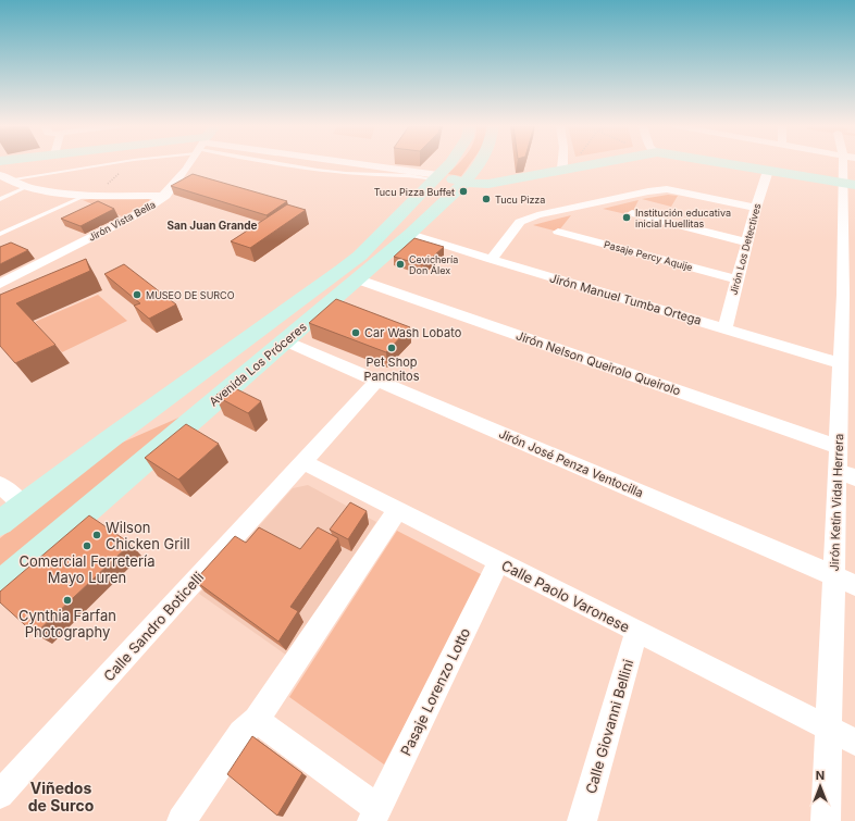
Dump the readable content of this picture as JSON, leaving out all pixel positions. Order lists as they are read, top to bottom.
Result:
{
  "streets": {
    "main road": ["Avenida Los Próceres"],
    "street": [
      "Jirón Vista Bella",
      "Jirón Los Detectives",
      "Pasaje Percy Aquije",
      "Jirón Manuel Tumba Ortega",
      "Jirón Nelson Queirolo Queirolo",
      "Jirón José Penza Ventocilla",
      "Jirón Ketín Vidal Herrera",
      "Calle Paolo Varonese",
      "Calle Sandro Boticelli",
      "Pasaje Lorenzo Lotto",
      "Calle Giovanni Bellini"
    ]
  },
  "crossings": [
    ["Jirón Los Detectives", "Pasaje Percy Aquije"],
    ["Jirón Los Detectives", "Jirón Manuel Tumba Ortega"],
    ["Jirón Manuel Tumba Ortega", "Avenida Los Próceres"],
    ["Jirón Manuel Tumba Ortega", "Jirón Ketín Vidal Herrera"],
    ["Jirón Nelson Queirolo Queirolo", "Avenida Los Próceres"],
    ["Jirón Nelson Queirolo Queirolo", "Jirón Ketín Vidal Herrera"],
    ["Avenida Los Próceres", "Jirón José Penza Ventocilla"],
    ["Jirón José Penza Ventocilla", "Jirón Ketín Vidal Herrera"],
    ["Jirón José Penza Ventocilla", "Calle Sandro Boticelli"],
    ["Jirón Ketín Vidal Herrera", "Calle Paolo Varonese"],
    ["Calle Paolo Varonese", "Calle Sandro Boticelli"],
    ["Calle Paolo Varonese", "Pasaje Lorenzo Lotto"],
    ["Calle Paolo Varonese", "Calle Giovanni Bellini"]
  ],
  "districts": ["San Juan Grande", "Viñedos de Surco"],
  "places": [
    "Tucu Pizza Buffet",
    "Tucu Pizza",
    "Institución educativa inicial Huellitas",
    "Cevichería Don Álex",
    "MUSEO DE SURCO",
    "Car Wash Lobato",
    "Pet Shop Panchitos",
    "Wilson Chicken Grill",
    "Comercial Ferretería Mayo Luren",
    "Cynthia Farfan Photography"
  ],
  "north": "top"
}
